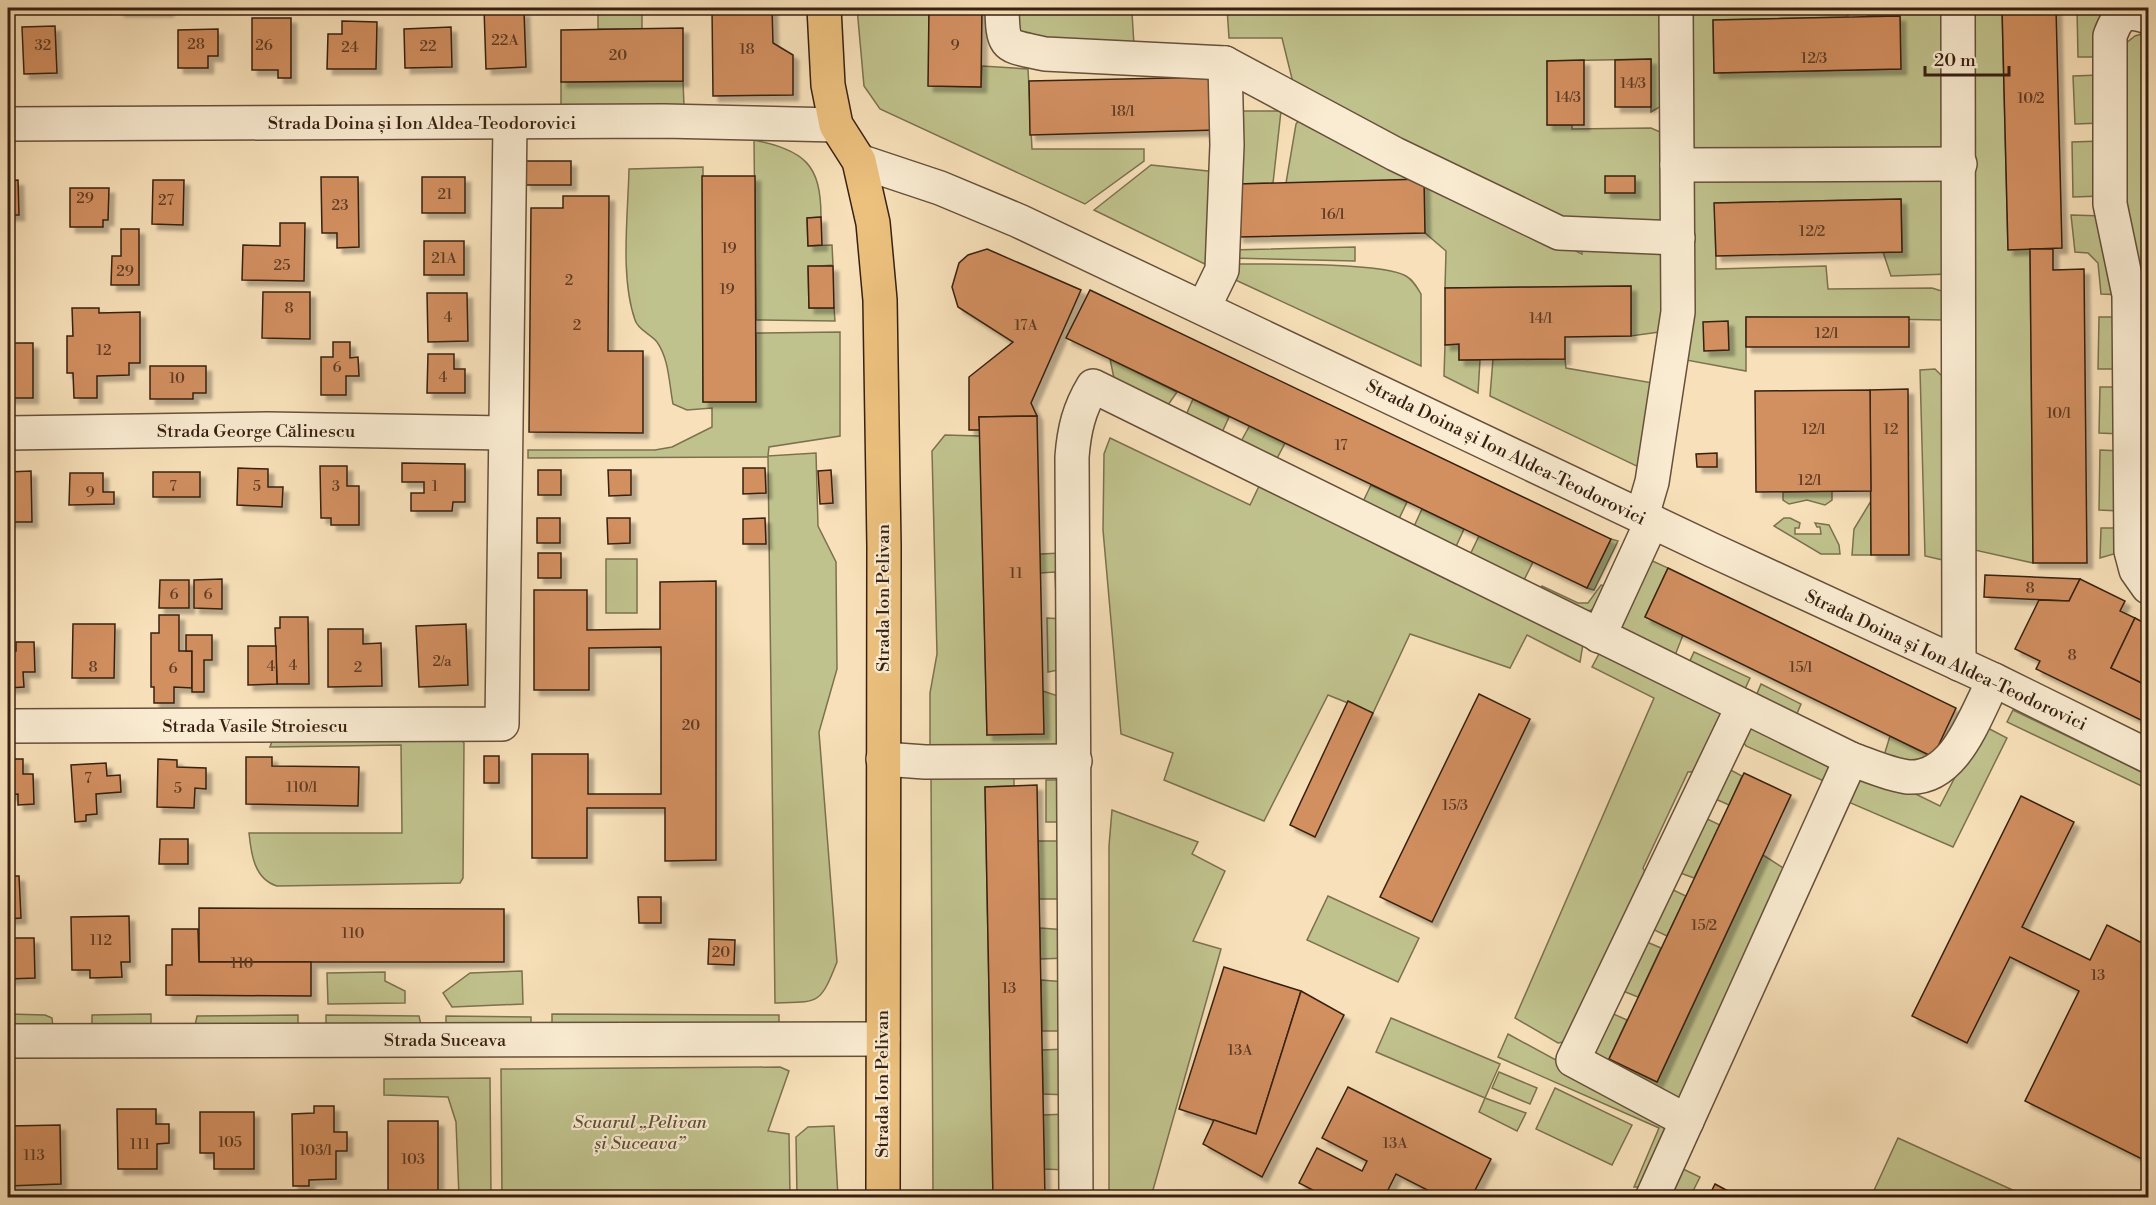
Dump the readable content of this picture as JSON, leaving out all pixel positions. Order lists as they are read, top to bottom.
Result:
{
  "streets": {
    "main road": ["Strada Ion Pelivan"],
    "street": [
      "Strada Doina și Ion Aldea-Teodorovici",
      "Strada George Călinescu",
      "Strada Vasile Stroiescu",
      "Strada Suceava"
    ]
  },
  "crossings": [
    ["Strada Doina și Ion Aldea-Teodorovici", "Strada Ion Pelivan"],
    ["Strada George Călinescu", "Strada Vasile Stroiescu"],
    ["Strada Ion Pelivan", "Strada Suceava"]
  ],
  "parks": ["Scuarul „Pelivan și Suceava”"],
  "house_numbers": [
    "22A",
    "28",
    "32",
    "26",
    "9",
    "22",
    "24",
    "18",
    "20",
    "12/3",
    "14/3",
    "14/3",
    "10/2",
    "18/1",
    "21",
    "29",
    "27",
    "23",
    "16/1",
    "12/2",
    "19",
    "21A",
    "25",
    "29",
    "2",
    "19",
    "8",
    "4",
    "14/1",
    "2",
    "17A",
    "12/1",
    "12",
    "6",
    "4",
    "10",
    "10/1",
    "12/1",
    "12",
    "17",
    "12/1",
    "7",
    "5",
    "3",
    "1",
    "9",
    "11",
    "8",
    "6",
    "6",
    "8",
    "2/a",
    "4",
    "4",
    "8",
    "2",
    "15/1",
    "6",
    "20",
    "7",
    "110/1",
    "5",
    "15/3",
    "15/2",
    "110",
    "112",
    "20",
    "110",
    "13",
    "13",
    "13A",
    "105",
    "13A",
    "111",
    "103/1",
    "113",
    "103"
  ],
  "scale_bar": "20 m"
}
